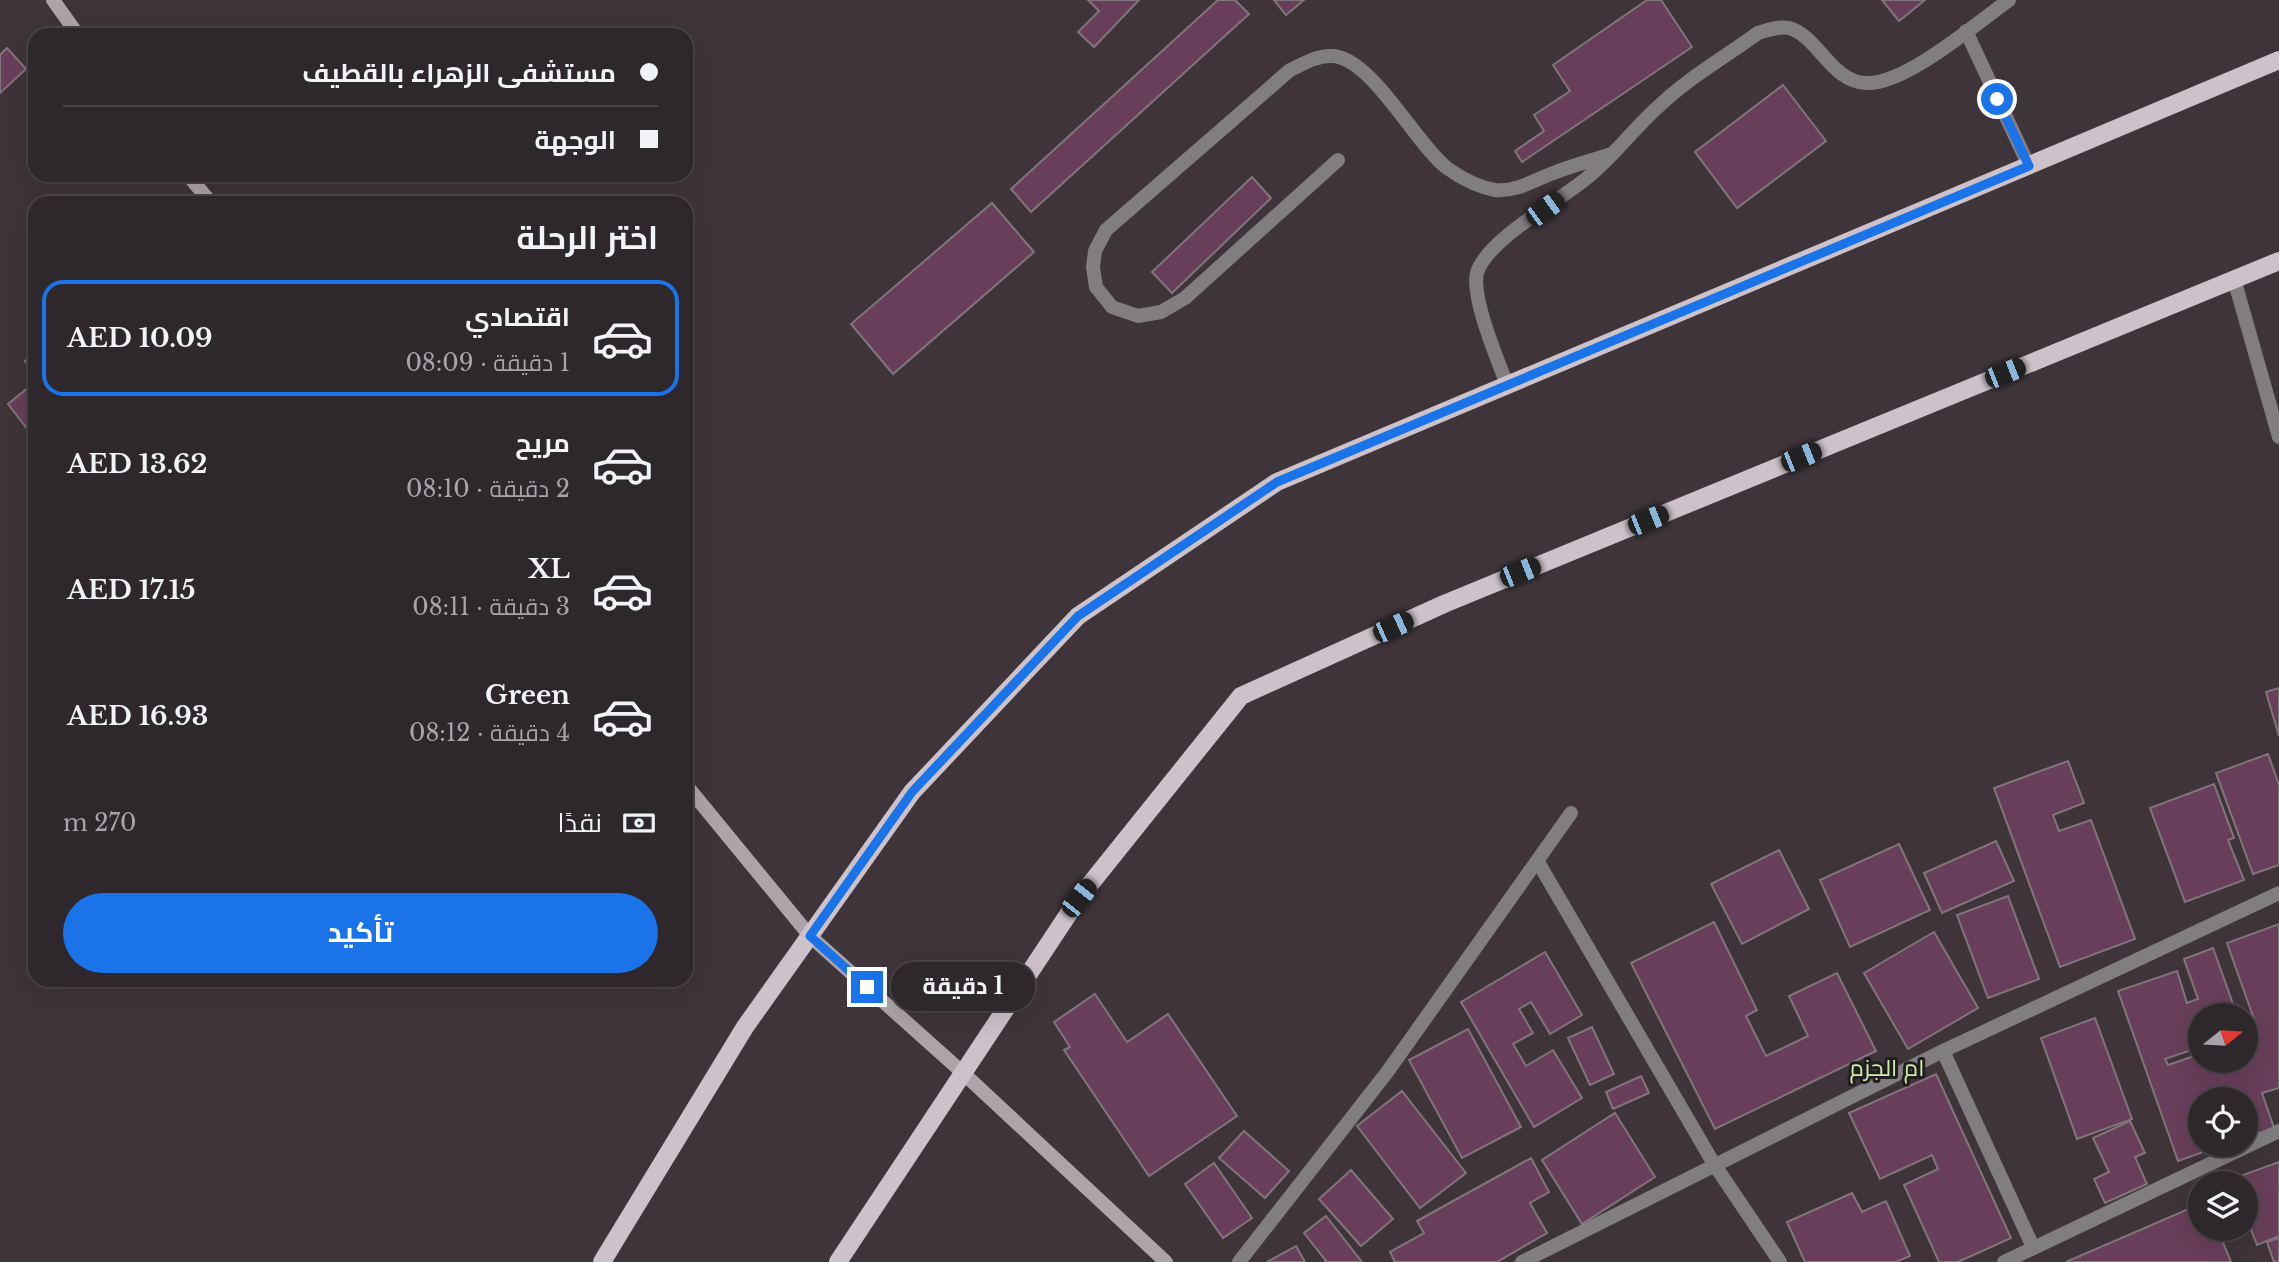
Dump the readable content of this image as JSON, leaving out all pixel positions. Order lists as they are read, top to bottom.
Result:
{
  "districts": ["ام الجزم"],
  "north": "right",
  "page": {
    "banner": ["مستشفى الزهراء بالقطيف", "الوجهة"],
    "heading": "اختر الرحلة",
    "list": [
      {
        "name": "اقتصادي",
        "note": "1 دقيقة · 08:09",
        "value": "AED 10.09"
      },
      {
        "name": "مريح",
        "note": "2 دقيقة · 08:10",
        "value": "AED 13.62"
      },
      {
        "name": "XL",
        "note": "3 دقيقة · 08:11",
        "value": "AED 17.15"
      },
      {
        "name": "Green",
        "note": "4 دقيقة · 08:12",
        "value": "AED 16.93"
      }
    ],
    "pay": ["نقدًا", "270 m"],
    "buttons": "تأكيد",
    "bubble": "1 دقيقة"
  }
}
